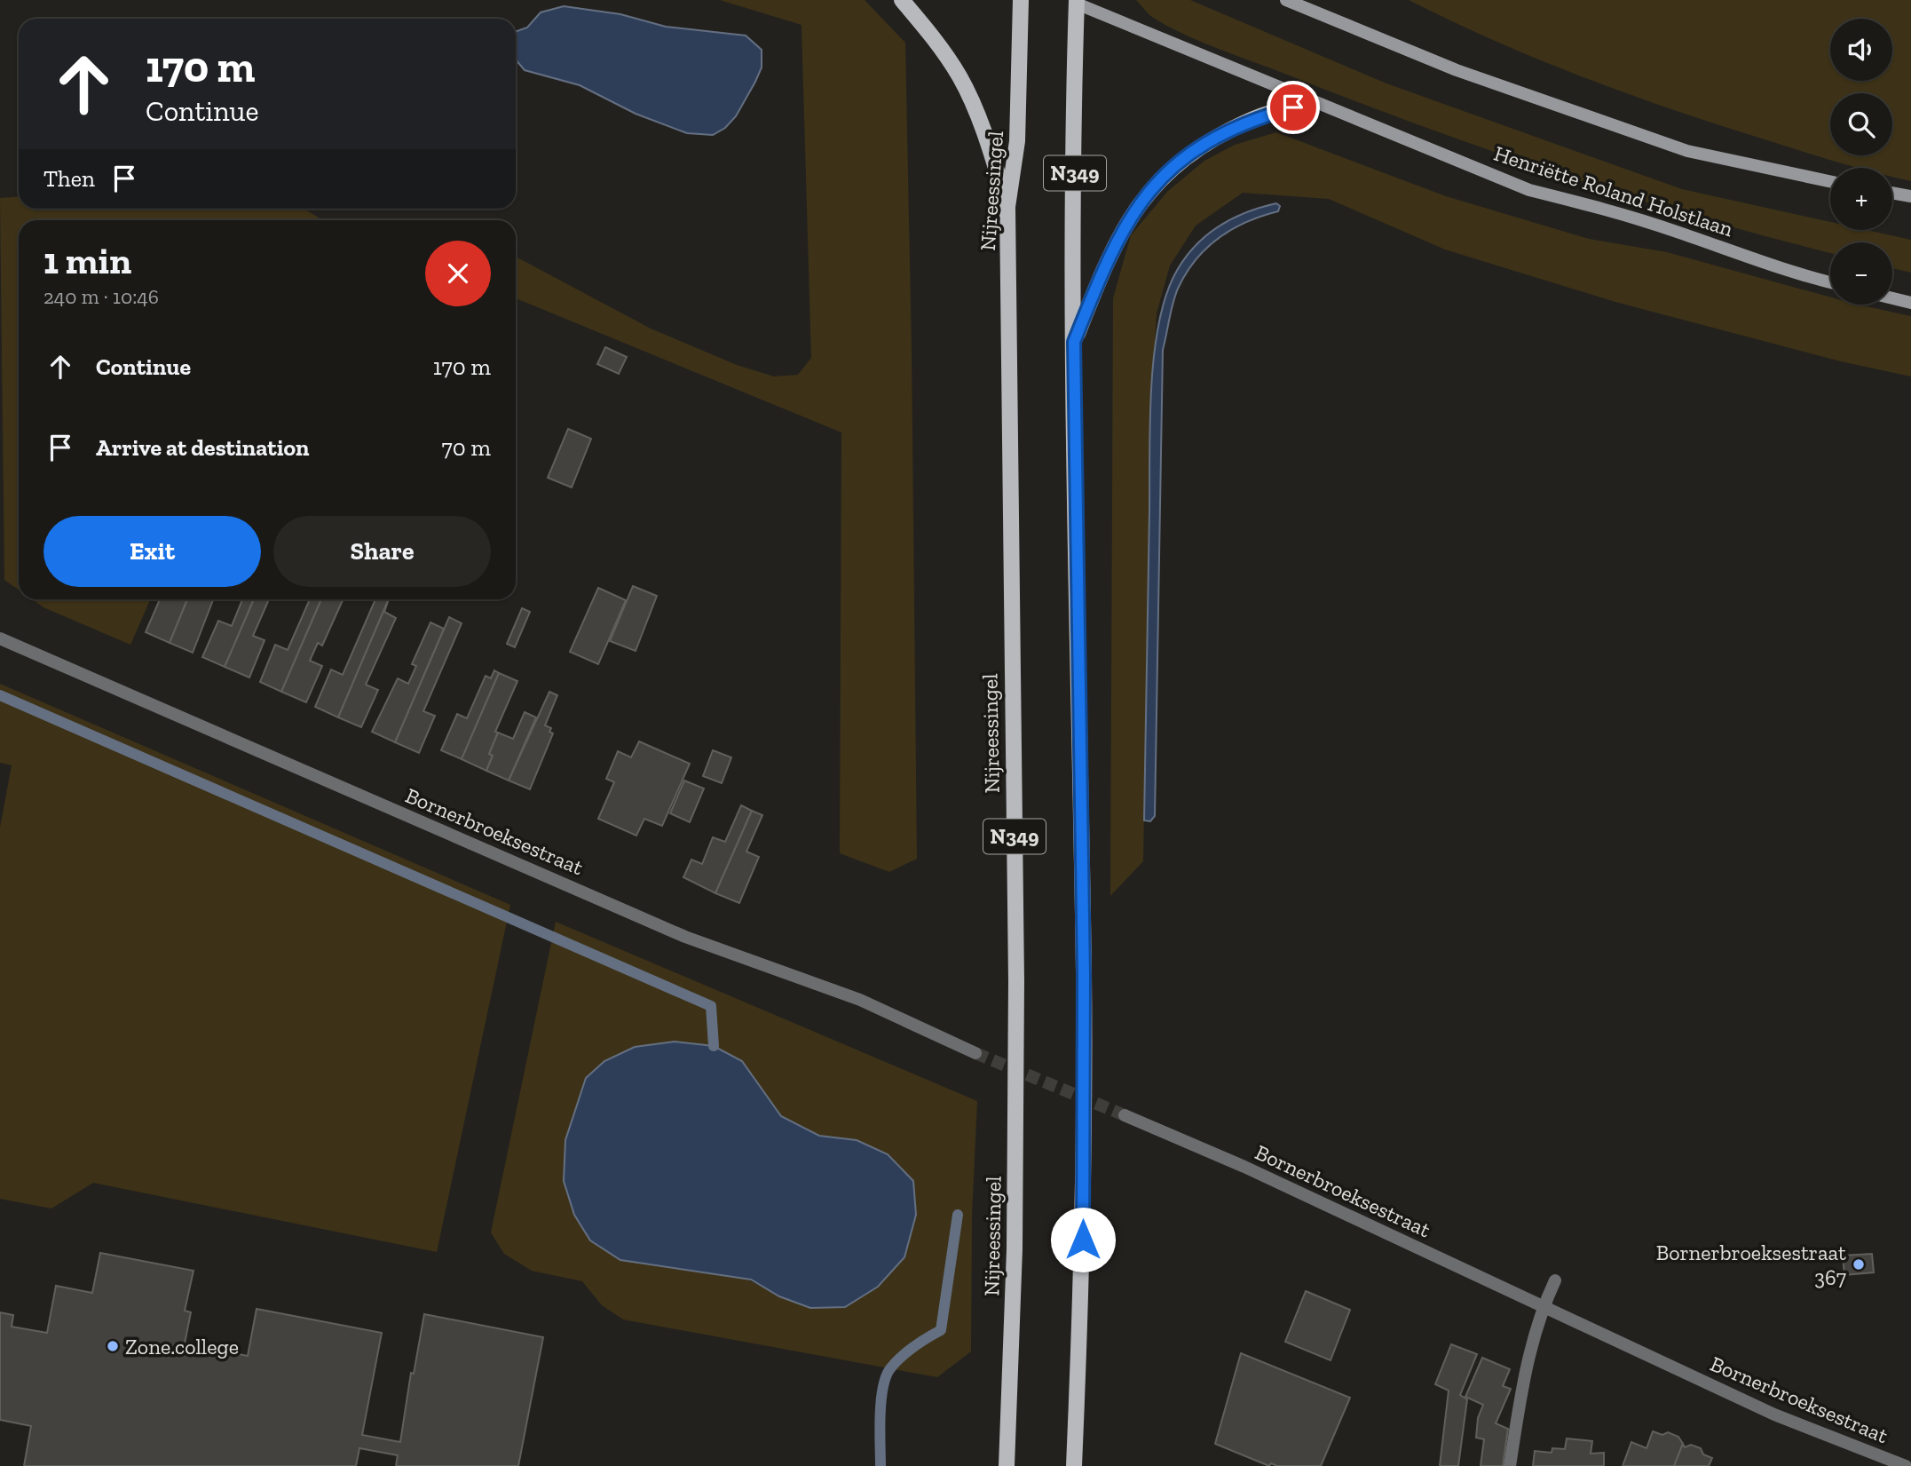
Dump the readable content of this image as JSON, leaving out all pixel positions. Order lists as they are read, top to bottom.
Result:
{
  "streets": {
    "main road": ["N349", "Nijreessingel", "Henriëtte Roland Holstlaan"],
    "street": ["Bornerbroeksestraat"]
  },
  "crossings": [
    ["N349", "Nijreessingel"],
    ["N349", "Henriëtte Roland Holstlaan"]
  ],
  "places": ["Bornerbroeksestraat 367", "Zone.college"],
  "page": {
    "map_buttons": ["+", "−"],
    "turn": ["170 m", "Continue"],
    "then": "Then",
    "heading": ["1 min", "240 m · 10:46"],
    "list": [
      {
        "name": "Continue",
        "value": "170 m"
      },
      {
        "name": "Arrive at destination",
        "value": "70 m"
      }
    ],
    "buttons": ["Exit", "Share"]
  }
}
